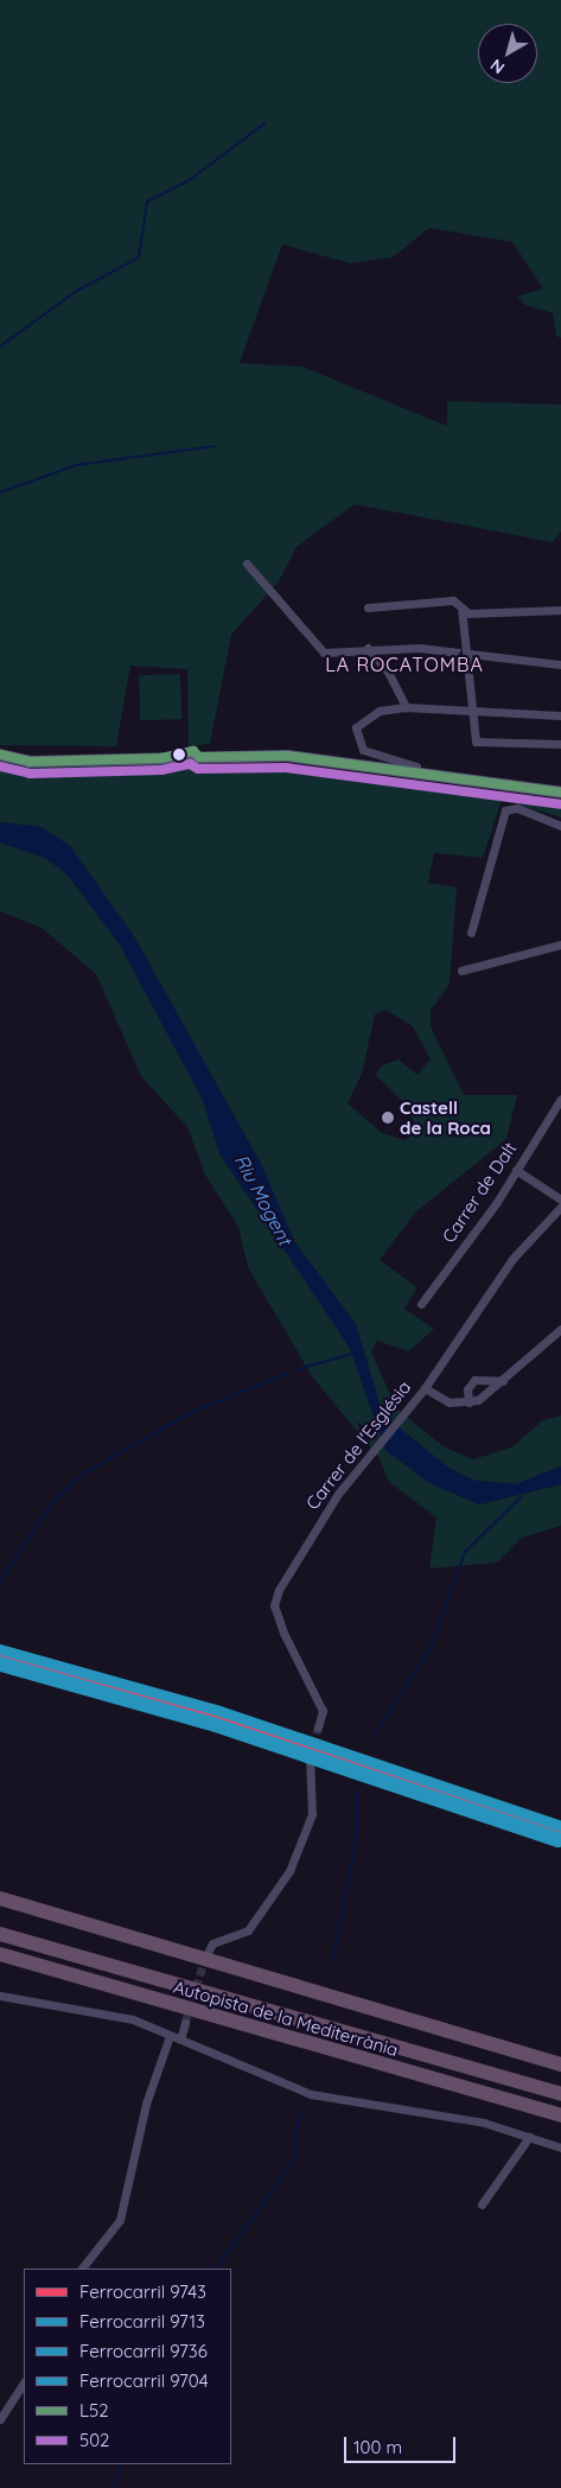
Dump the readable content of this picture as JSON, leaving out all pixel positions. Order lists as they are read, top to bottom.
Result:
{
  "streets": {
    "highway": ["Autopista de la Mediterrània"],
    "street": ["Carrer de Dalt", "Carrer de l'Església"]
  },
  "districts": ["LA ROCATOMBA"],
  "water": ["Riu Mogent"],
  "places": ["Castell de la Roca"],
  "lines": [
    "transit line L52",
    "transit line 502",
    "rail line 9736",
    "rail line 9743",
    "rail line 9704",
    "rail line 9713"
  ],
  "legend": [
    "Ferrocarril 9743",
    "Ferrocarril 9713",
    "Ferrocarril 9736",
    "Ferrocarril 9704",
    "L52",
    "502"
  ],
  "scale_bar": "100 m",
  "north": "bottom left"
}
